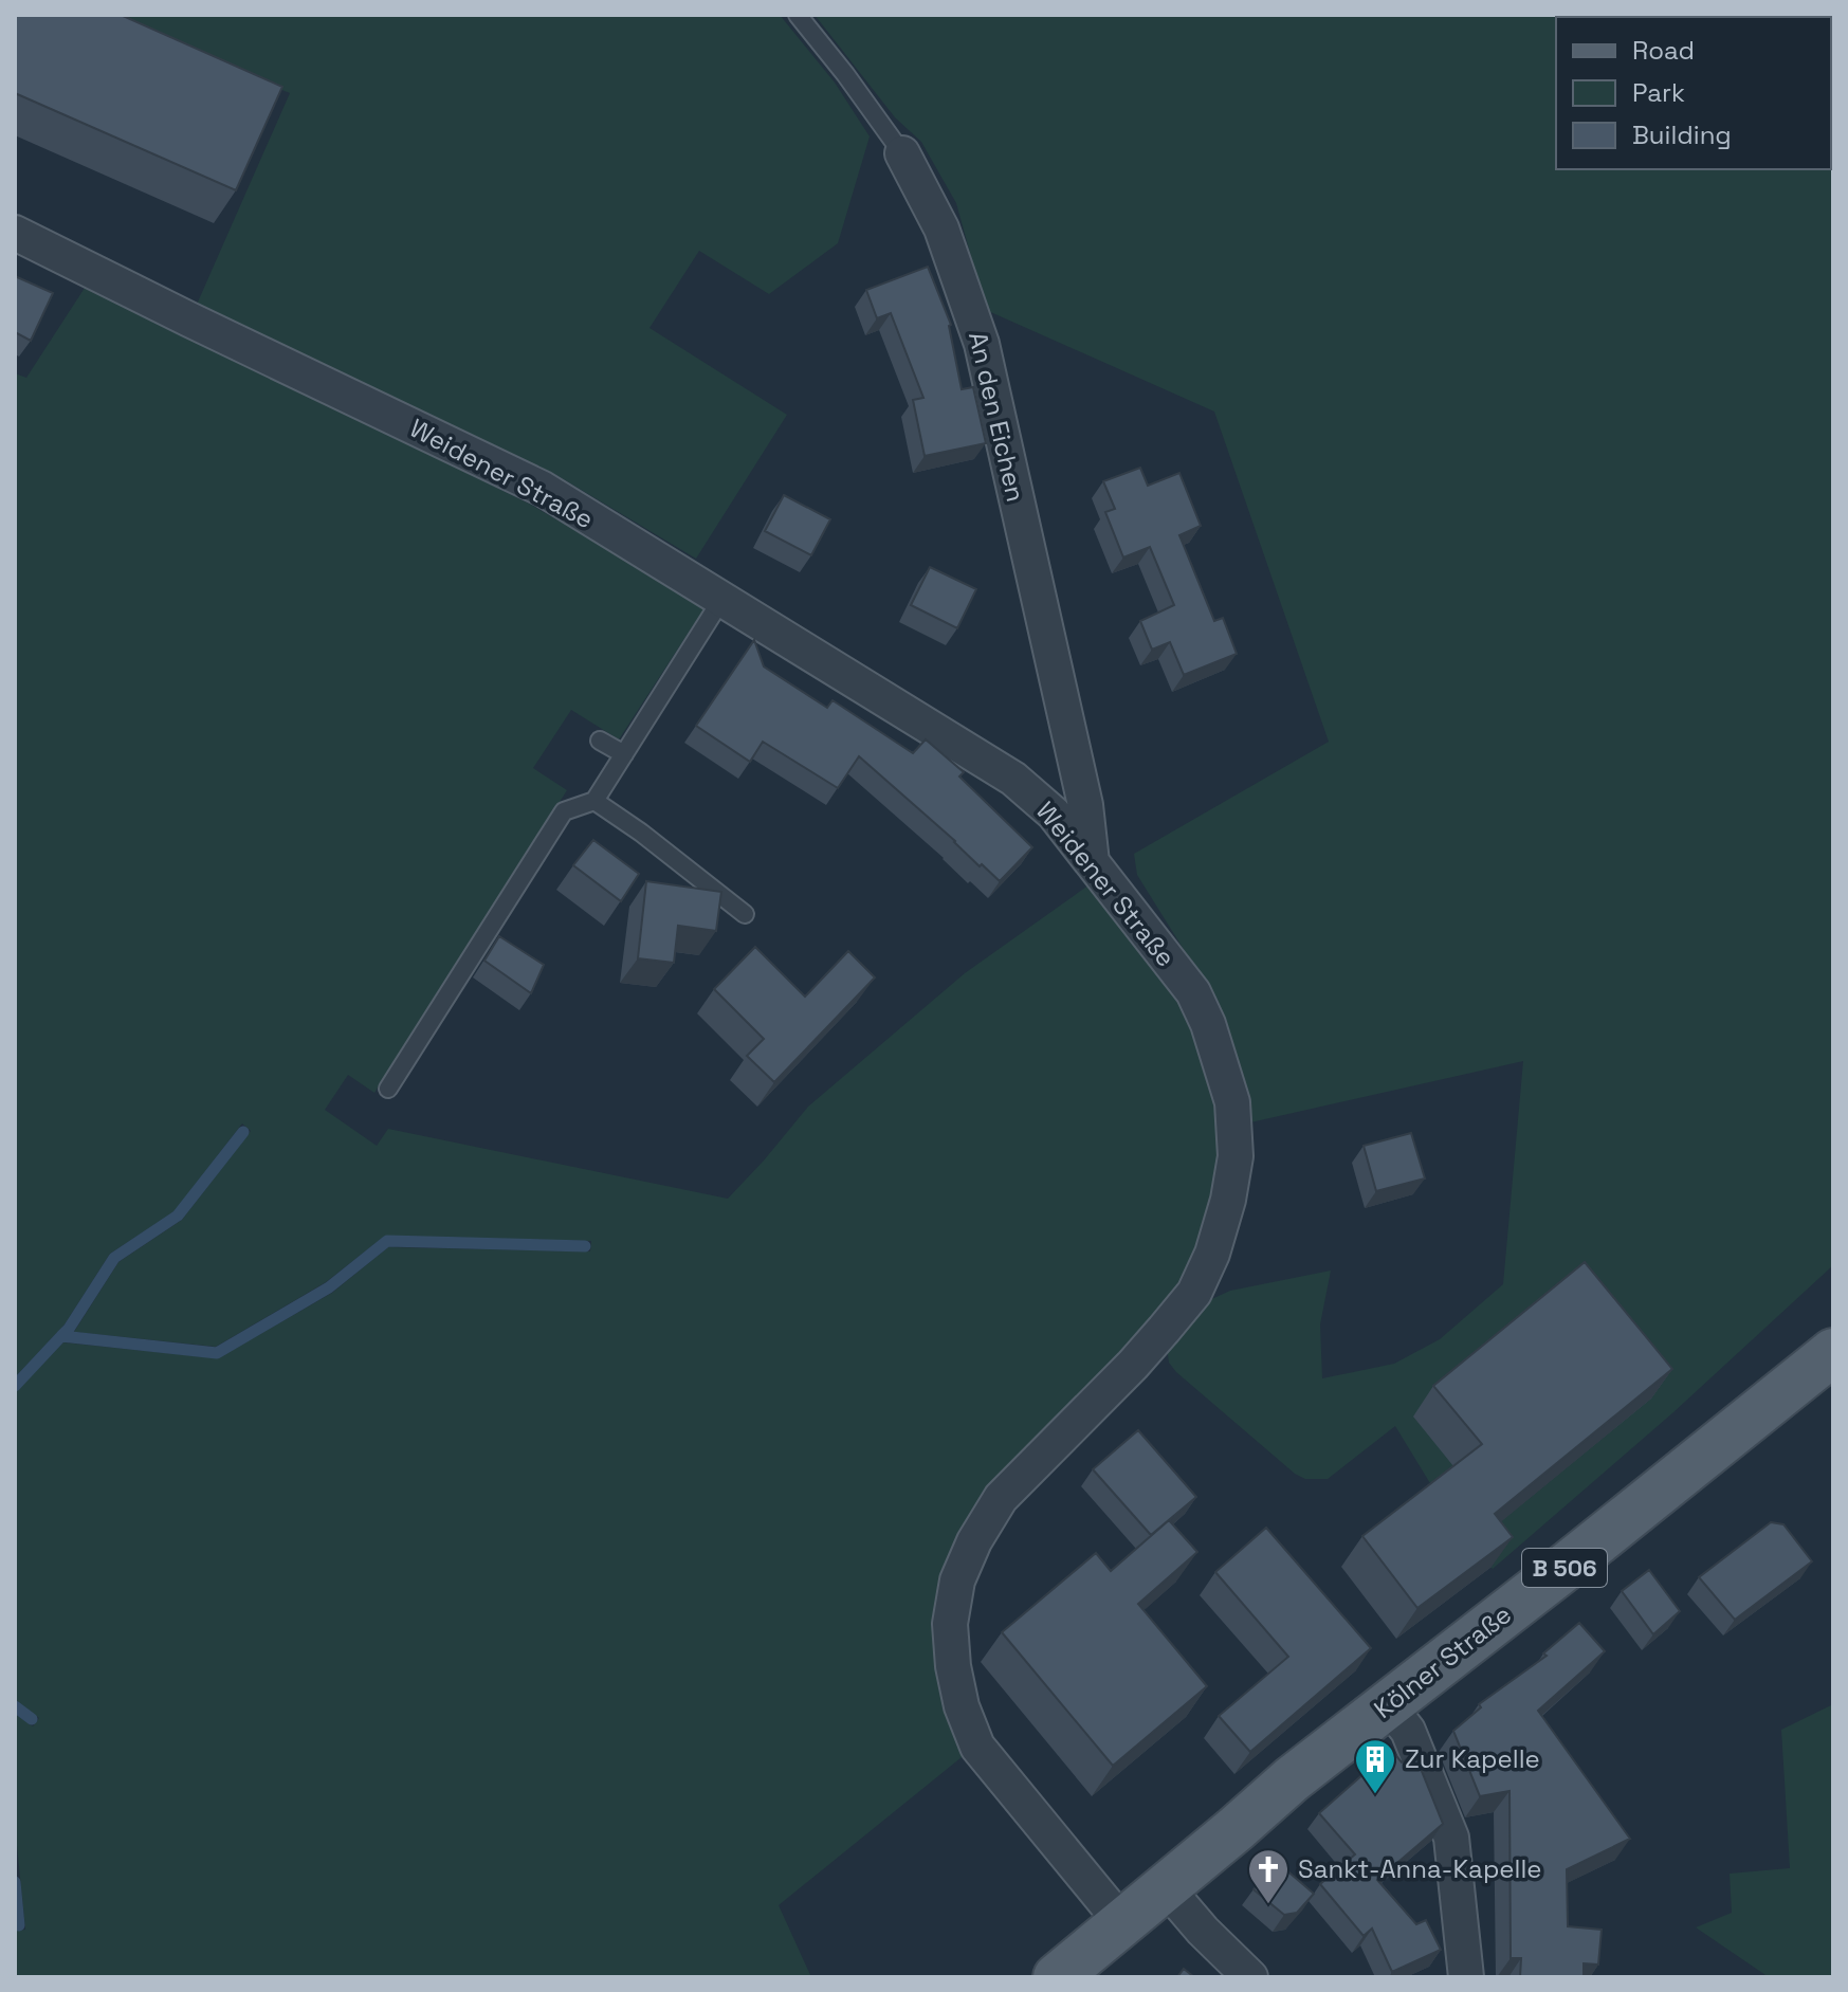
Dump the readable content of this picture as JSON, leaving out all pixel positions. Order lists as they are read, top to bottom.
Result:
{
  "streets": {
    "main road": ["B 506", "Kölner Straße"],
    "street": ["An den Eichen", "Weidener Straße"]
  },
  "crossings": [
    ["An den Eichen", "Weidener Straße"],
    ["Weidener Straße", "Kölner Straße"]
  ],
  "places": {
    "building": ["Zur Kapelle"],
    "church": ["Sankt-Anna-Kapelle"]
  },
  "legend": ["Road", "Park", "Building"]
}
